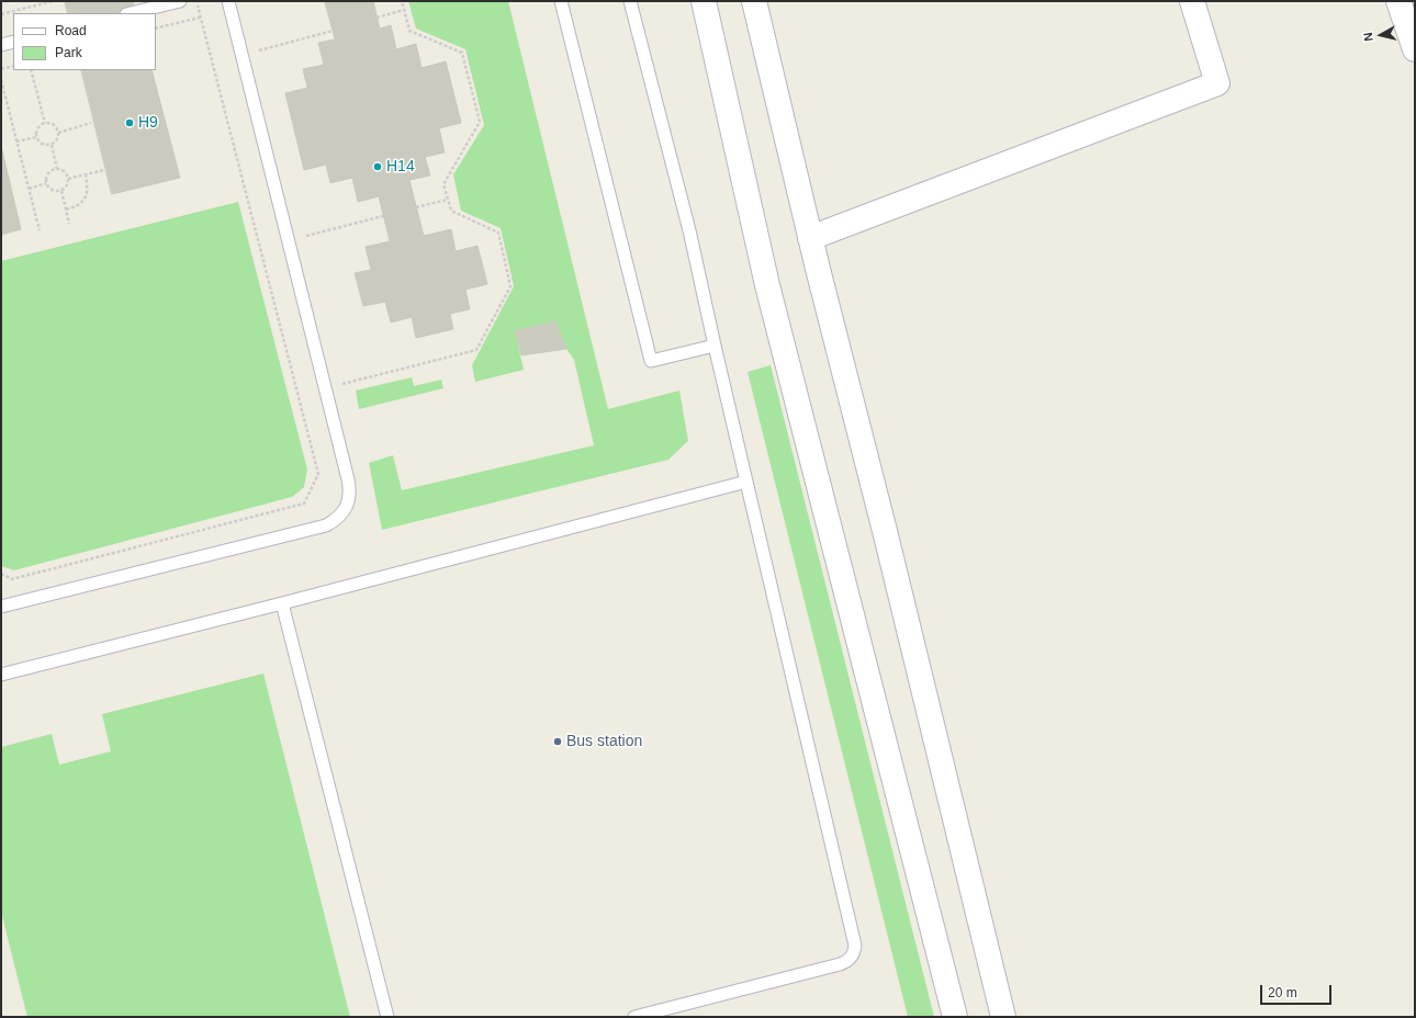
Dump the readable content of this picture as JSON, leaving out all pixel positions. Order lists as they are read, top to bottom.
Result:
{
  "places": ["H9", "H14", "Bus station"],
  "legend": ["Road", "Park"],
  "scale_bar": "20 m",
  "north": "left"
}
